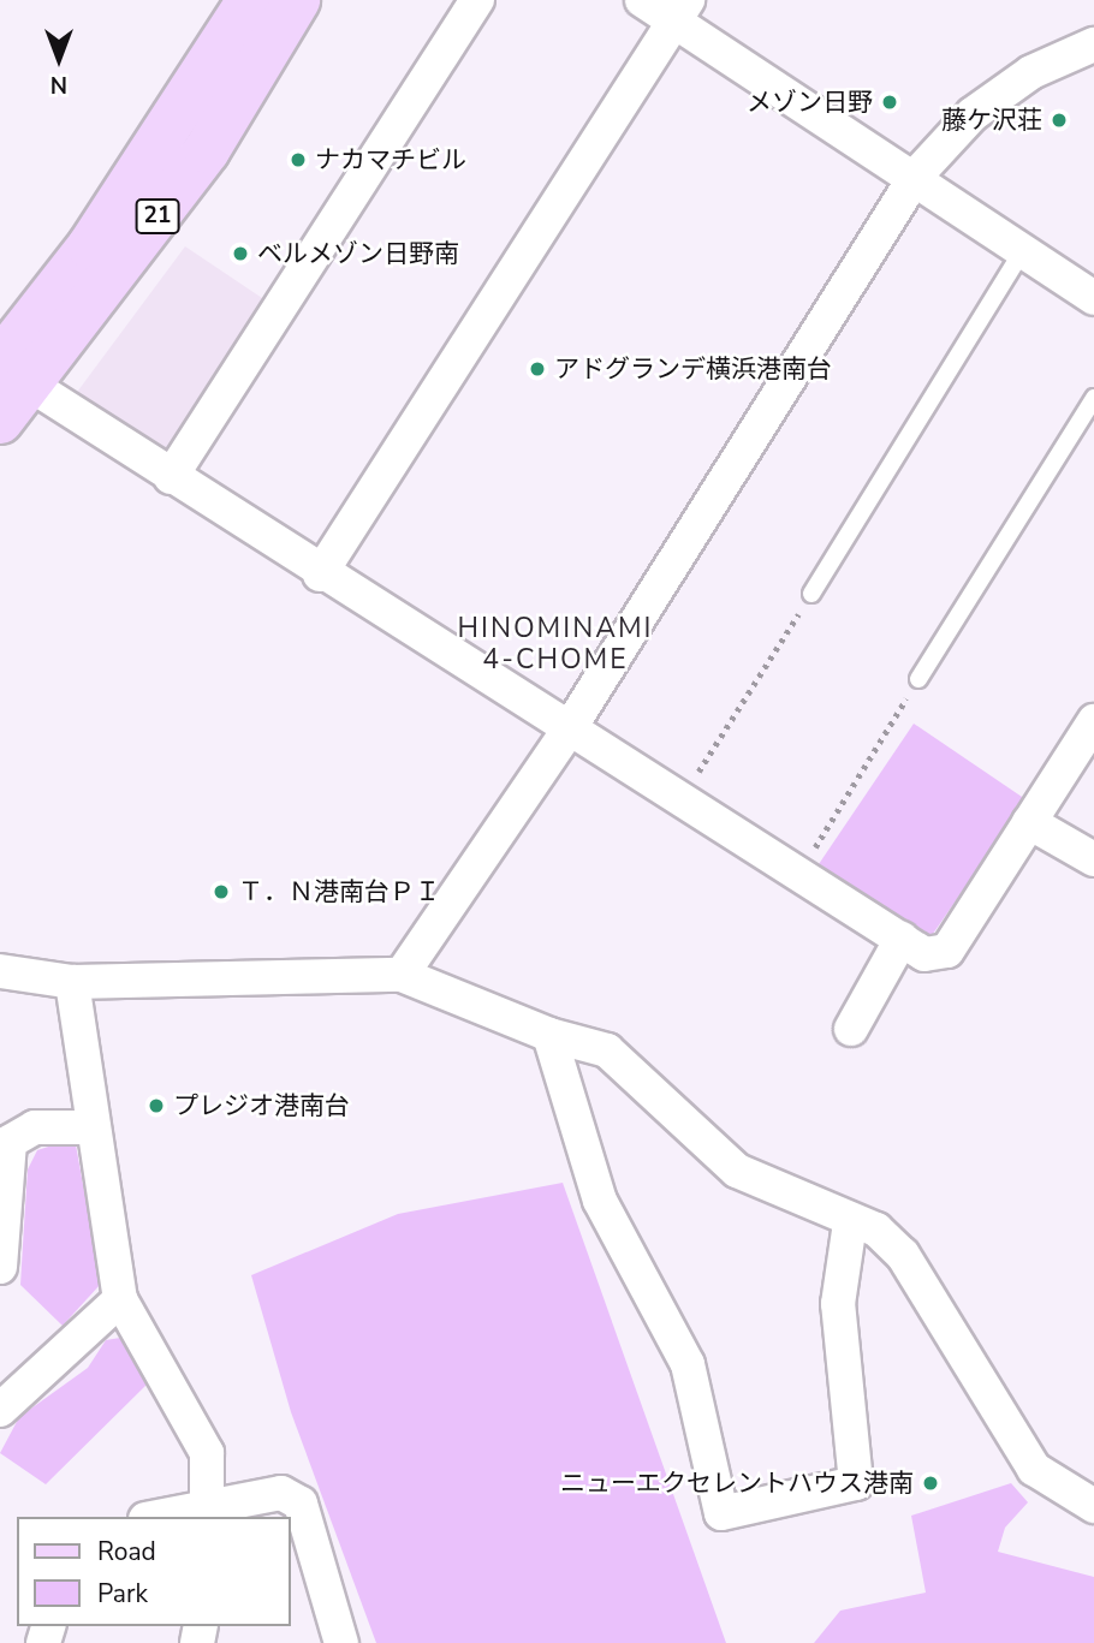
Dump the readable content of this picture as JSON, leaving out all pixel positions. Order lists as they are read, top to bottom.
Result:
{
  "streets": {
    "main road": ["21"]
  },
  "districts": ["HINOMINAMI 4-CHOME"],
  "places": [
    "メゾン日野",
    "藤ケ沢荘",
    "ナカマチビル",
    "ベルメゾン日野南",
    "アドグランデ横浜港南台",
    "Ｔ．Ｎ港南台ＰＩ",
    "プレジオ港南台",
    "ニューエクセレントハウス港南"
  ],
  "legend": ["Road", "Park"],
  "north": "bottom"
}
